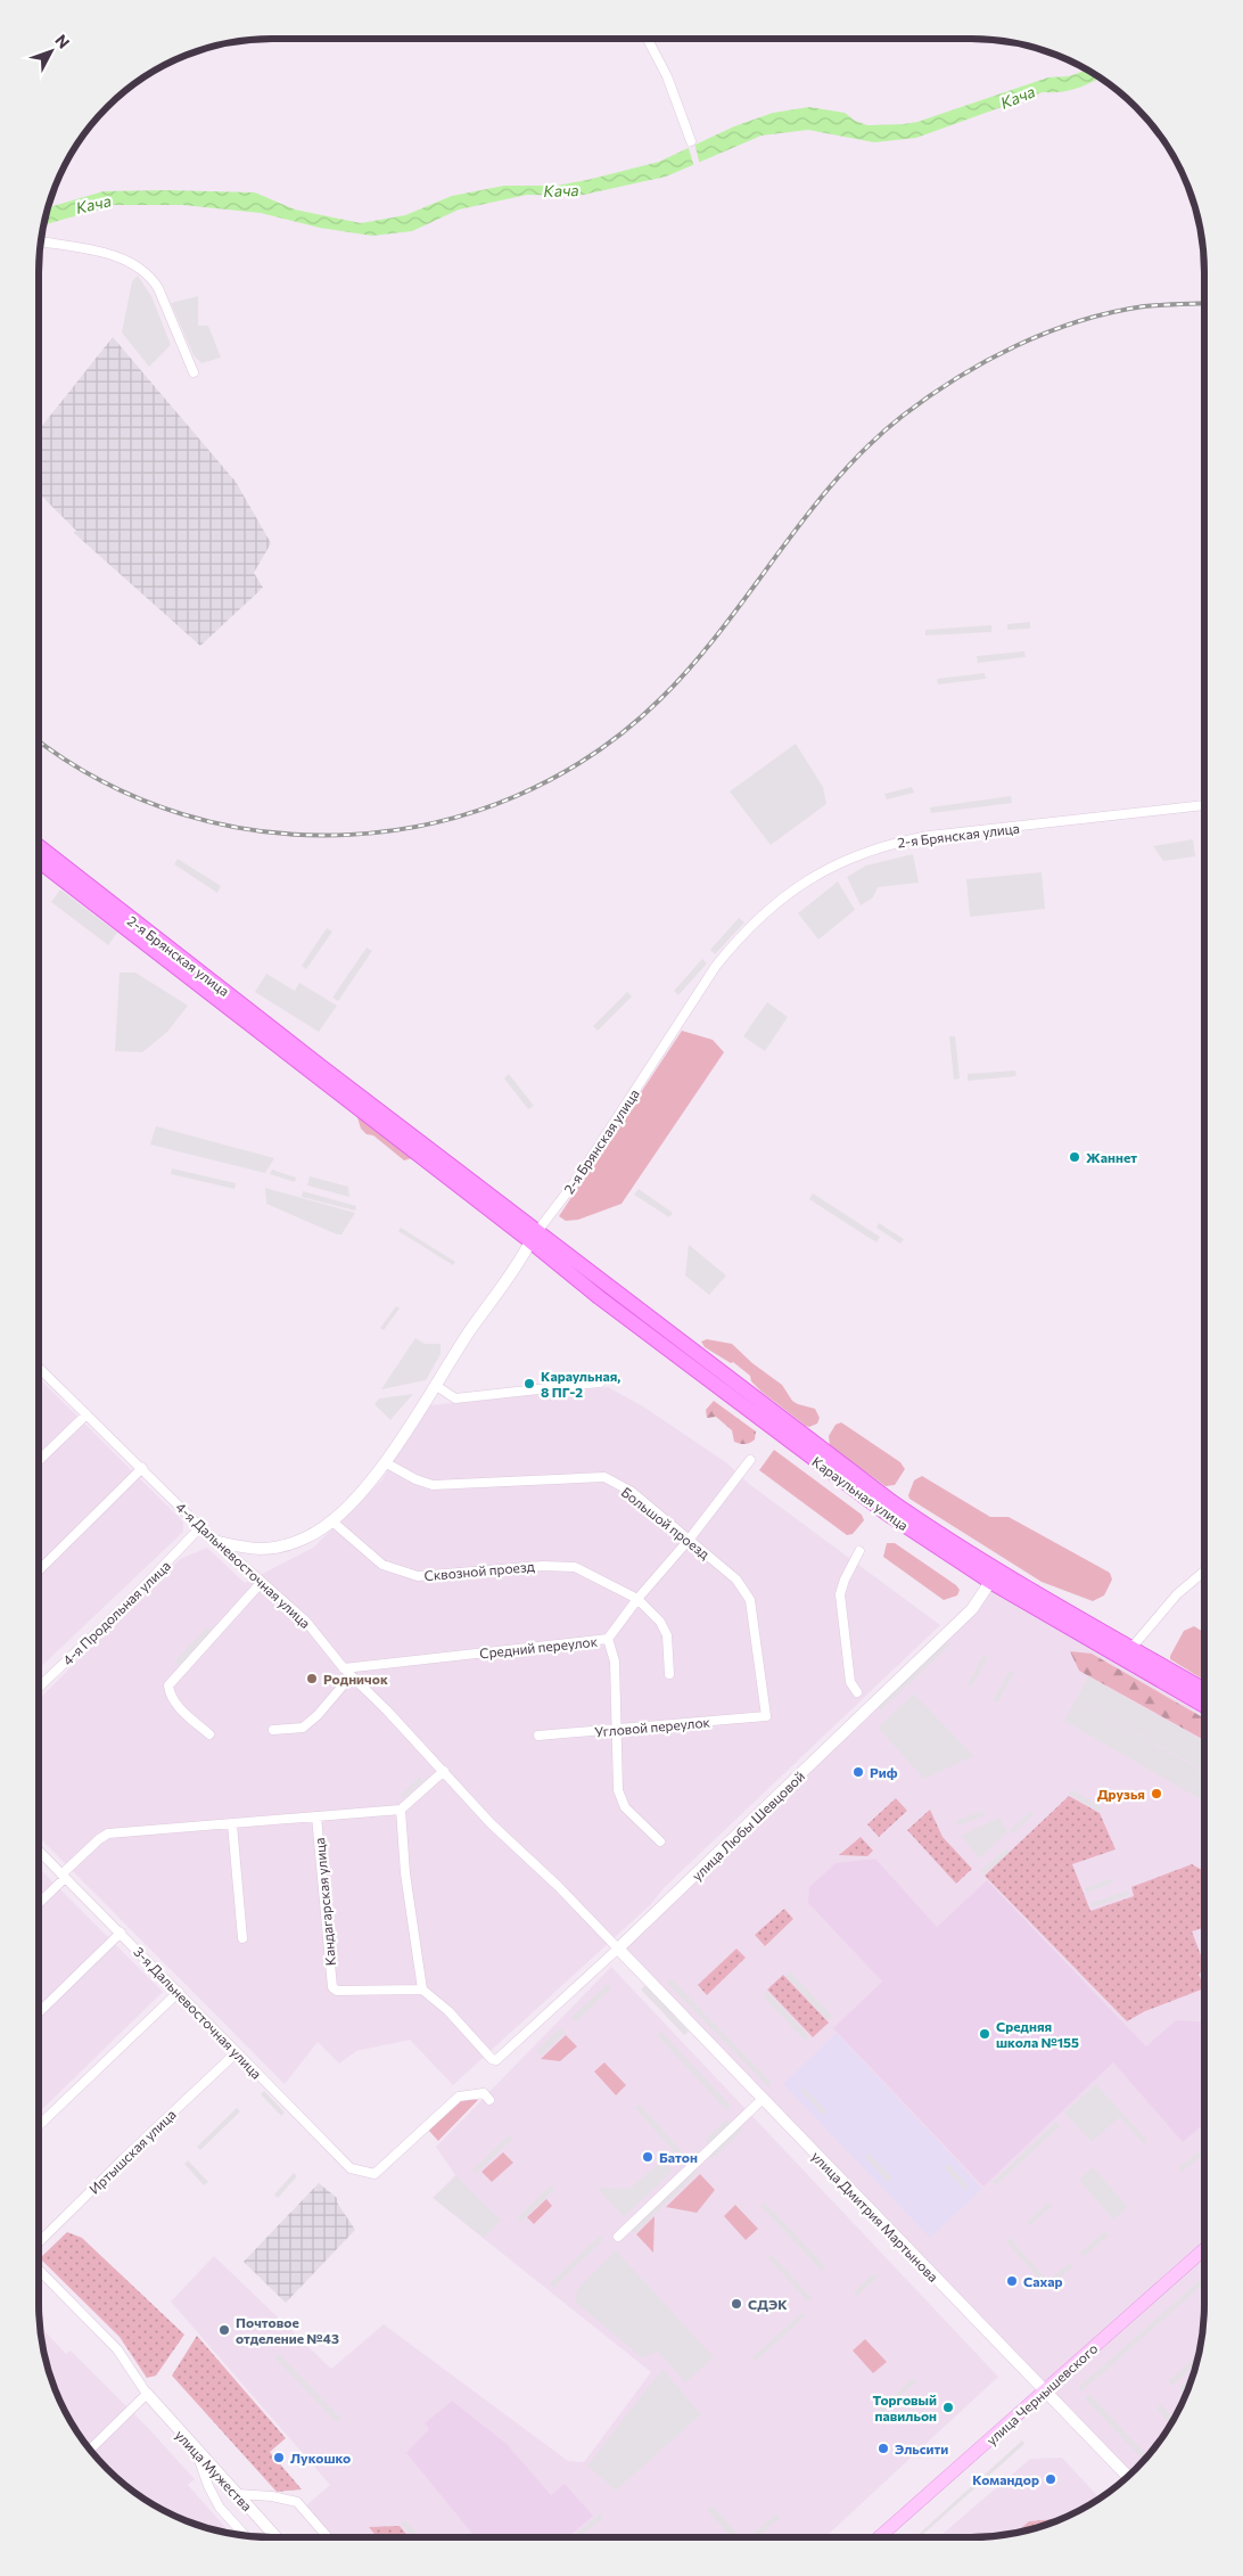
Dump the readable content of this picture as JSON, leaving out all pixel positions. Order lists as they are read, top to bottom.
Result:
{
  "streets": {
    "main road": ["2-я Брянская улица", "Караульная улица", "улица Чернышевского"],
    "street": [
      "Большой проезд",
      "4-я Дальневосточная улица",
      "Сквозной проезд",
      "4-я Продольная улица",
      "Средний переулок",
      "Угловой переулок",
      "улица Любы Шевцовой",
      "Кандагарская улица",
      "3-я Дальневосточная улица",
      "Иртышская улица",
      "улица Дмитрия Мартынова",
      "улица Мужества"
    ]
  },
  "crossings": [
    ["2-я Брянская улица", "Караульная улица"],
    ["Караульная улица", "улица Любы Шевцовой"],
    ["Большой проезд", "Средний переулок"],
    ["Большой проезд", "Угловой переулок"],
    ["4-я Дальневосточная улица", "4-я Продольная улица"],
    ["4-я Дальневосточная улица", "Средний переулок"],
    ["4-я Дальневосточная улица", "улица Любы Шевцовой"],
    ["4-я Дальневосточная улица", "улица Дмитрия Мартынова"],
    ["Сквозной проезд", "Средний переулок"],
    ["улица Любы Шевцовой", "Кандагарская улица"],
    ["улица Любы Шевцовой", "улица Дмитрия Мартынова"],
    ["3-я Дальневосточная улица", "Иртышская улица"],
    ["улица Дмитрия Мартынова", "улица Чернышевского"]
  ],
  "water": ["Кача"],
  "places": [
    "Жаннет",
    "Караульная, 8 ПГ-2",
    "Родничок",
    "Риф",
    "Друзья",
    "Средняя школа №155",
    "Батон",
    "Сахар",
    "СДЭК",
    "Почтовое отделение №43",
    "Торговый павильон",
    "Эльсити",
    "Лукошко",
    "Командор"
  ],
  "north": "top right"
}
